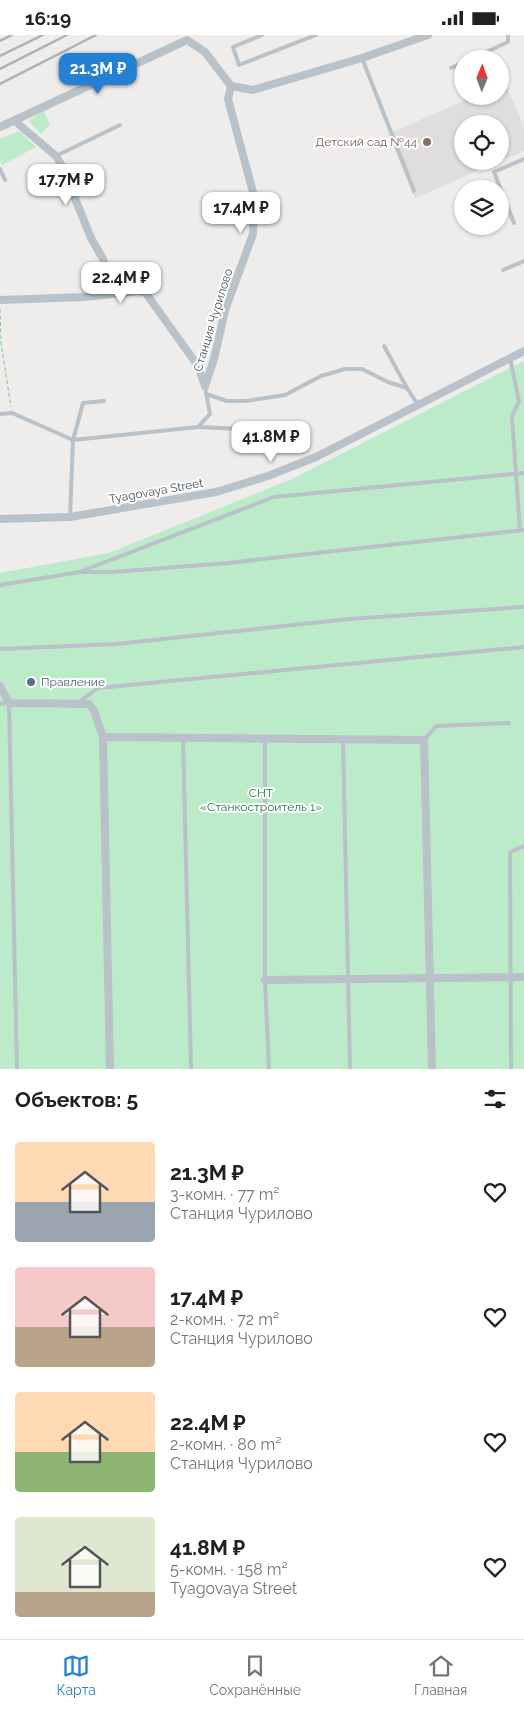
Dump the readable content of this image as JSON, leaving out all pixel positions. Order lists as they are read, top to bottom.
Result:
{
  "streets": {
    "street": ["Станция Чурилово", "Tyagovaya Street"]
  },
  "parks": ["СНТ «Станкостроитель 1»"],
  "places": ["Детский сад №44", "Правление"],
  "north": "top",
  "page": {
    "status": "16:19",
    "price": [
      "21.3M ₽",
      "17.7M ₽",
      "17.4M ₽",
      "22.4M ₽",
      "41.8M ₽"
    ],
    "heading": "Объектов: 5",
    "list": [
      {
        "name": "21.3M ₽",
        "note": "3-комн. · 77 m² · Станция Чурилово"
      },
      {
        "name": "17.4M ₽",
        "note": "2-комн. · 72 m² · Станция Чурилово"
      },
      {
        "name": "22.4M ₽",
        "note": "2-комн. · 80 m² · Станция Чурилово"
      },
      {
        "name": "41.8M ₽",
        "note": "5-комн. · 158 m² · Tyagovaya Street"
      }
    ],
    "tabs": ["Карта", "Сохранённые", "Главная"]
  }
}
